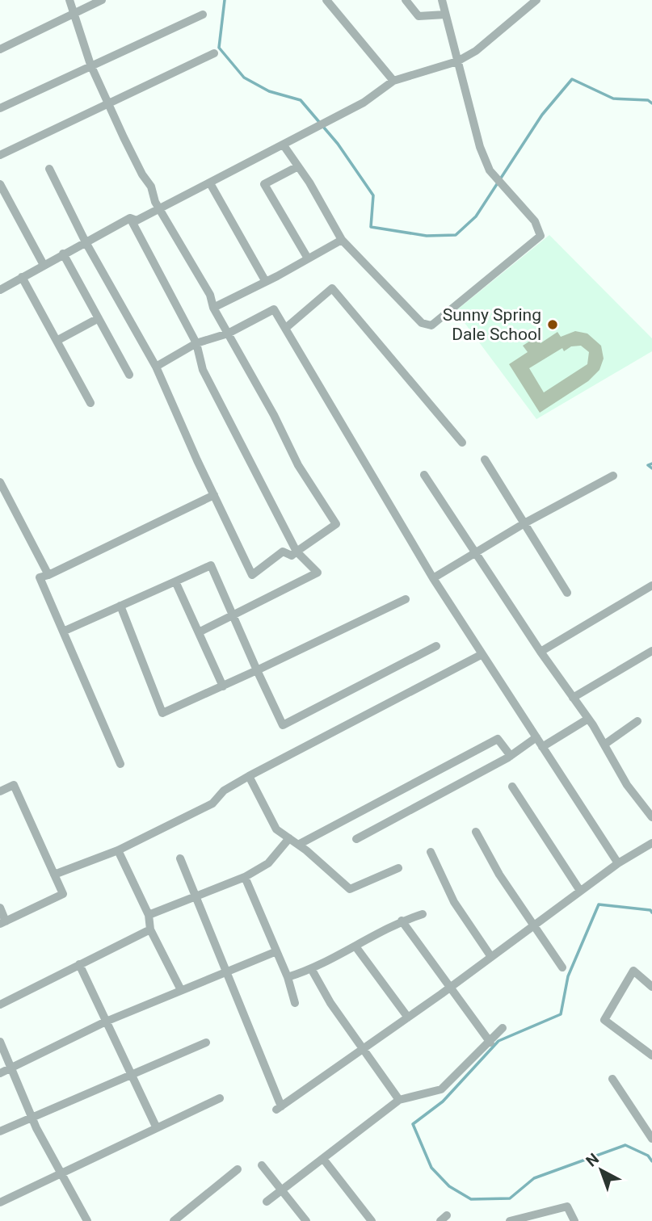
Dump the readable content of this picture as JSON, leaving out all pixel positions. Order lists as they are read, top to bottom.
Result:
{
  "places": ["Sunny Spring Dale School"],
  "north": "top left"
}
